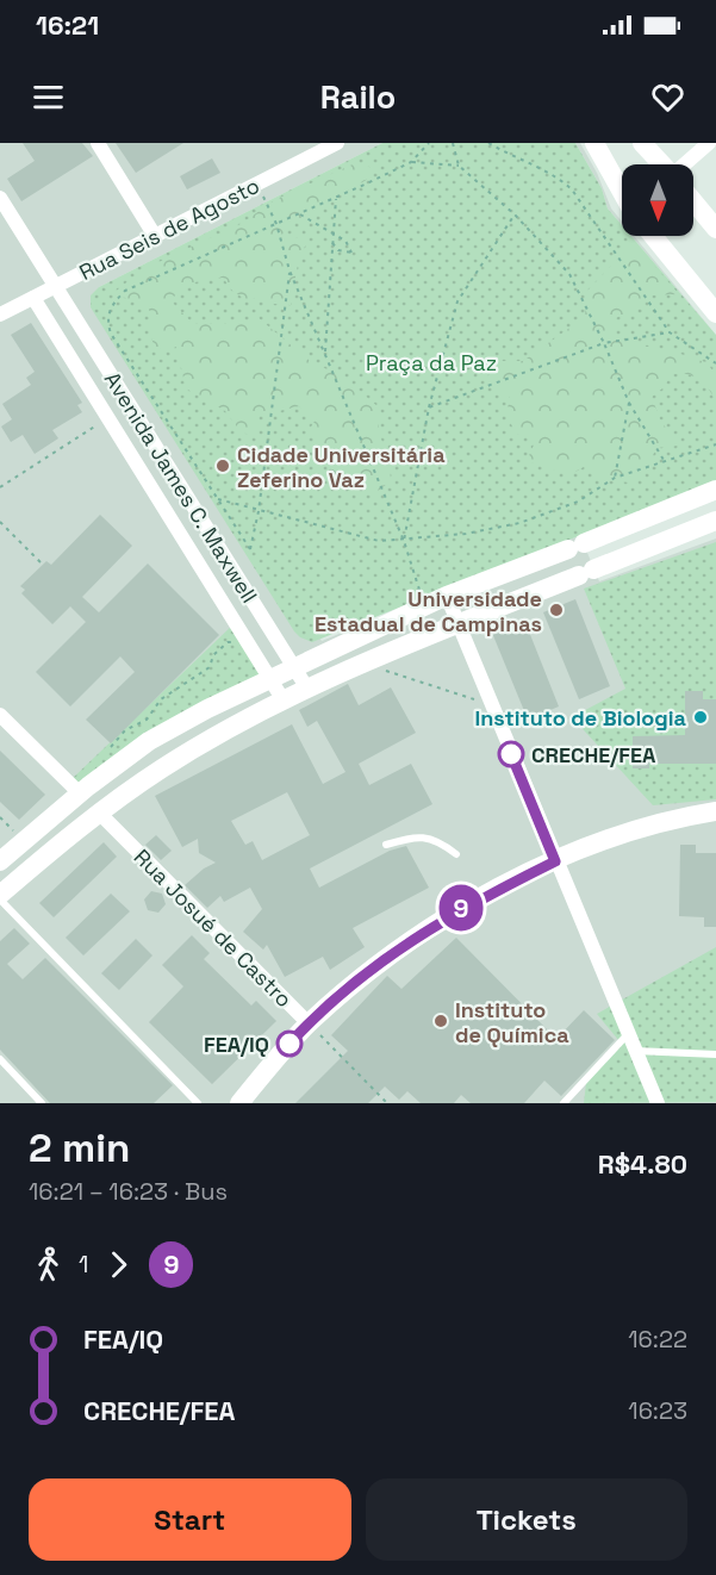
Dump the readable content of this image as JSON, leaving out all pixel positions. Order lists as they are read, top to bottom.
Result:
{
  "streets": {
    "street": ["Rua Seis de Agosto", "Avenida James C. Maxwell", "Rua Josué de Castro"]
  },
  "crossings": [
    ["Rua Seis de Agosto", "Avenida James C. Maxwell"]
  ],
  "parks": ["Praça da Paz"],
  "places": [
    "Cidade Universitária Zeferino Vaz",
    "Universidade Estadual de Campinas",
    "Instituto de Biologia",
    "CRECHE/FEA",
    "Instituto de Química",
    "FEA/IQ"
  ],
  "lines": ["bus line 9"],
  "north": "bottom",
  "page": {
    "status": "16:21",
    "header": "Railo",
    "on_map": "9",
    "heading": ["2 min", "16:21 – 16:23 · Bus", "R$4.80"],
    "legs": ["1", "9"],
    "list": [
      {
        "name": "FEA/IQ",
        "value": "16:22"
      },
      {
        "name": "CRECHE/FEA",
        "value": "16:23"
      }
    ],
    "buttons": ["Start", "Tickets"]
  }
}
